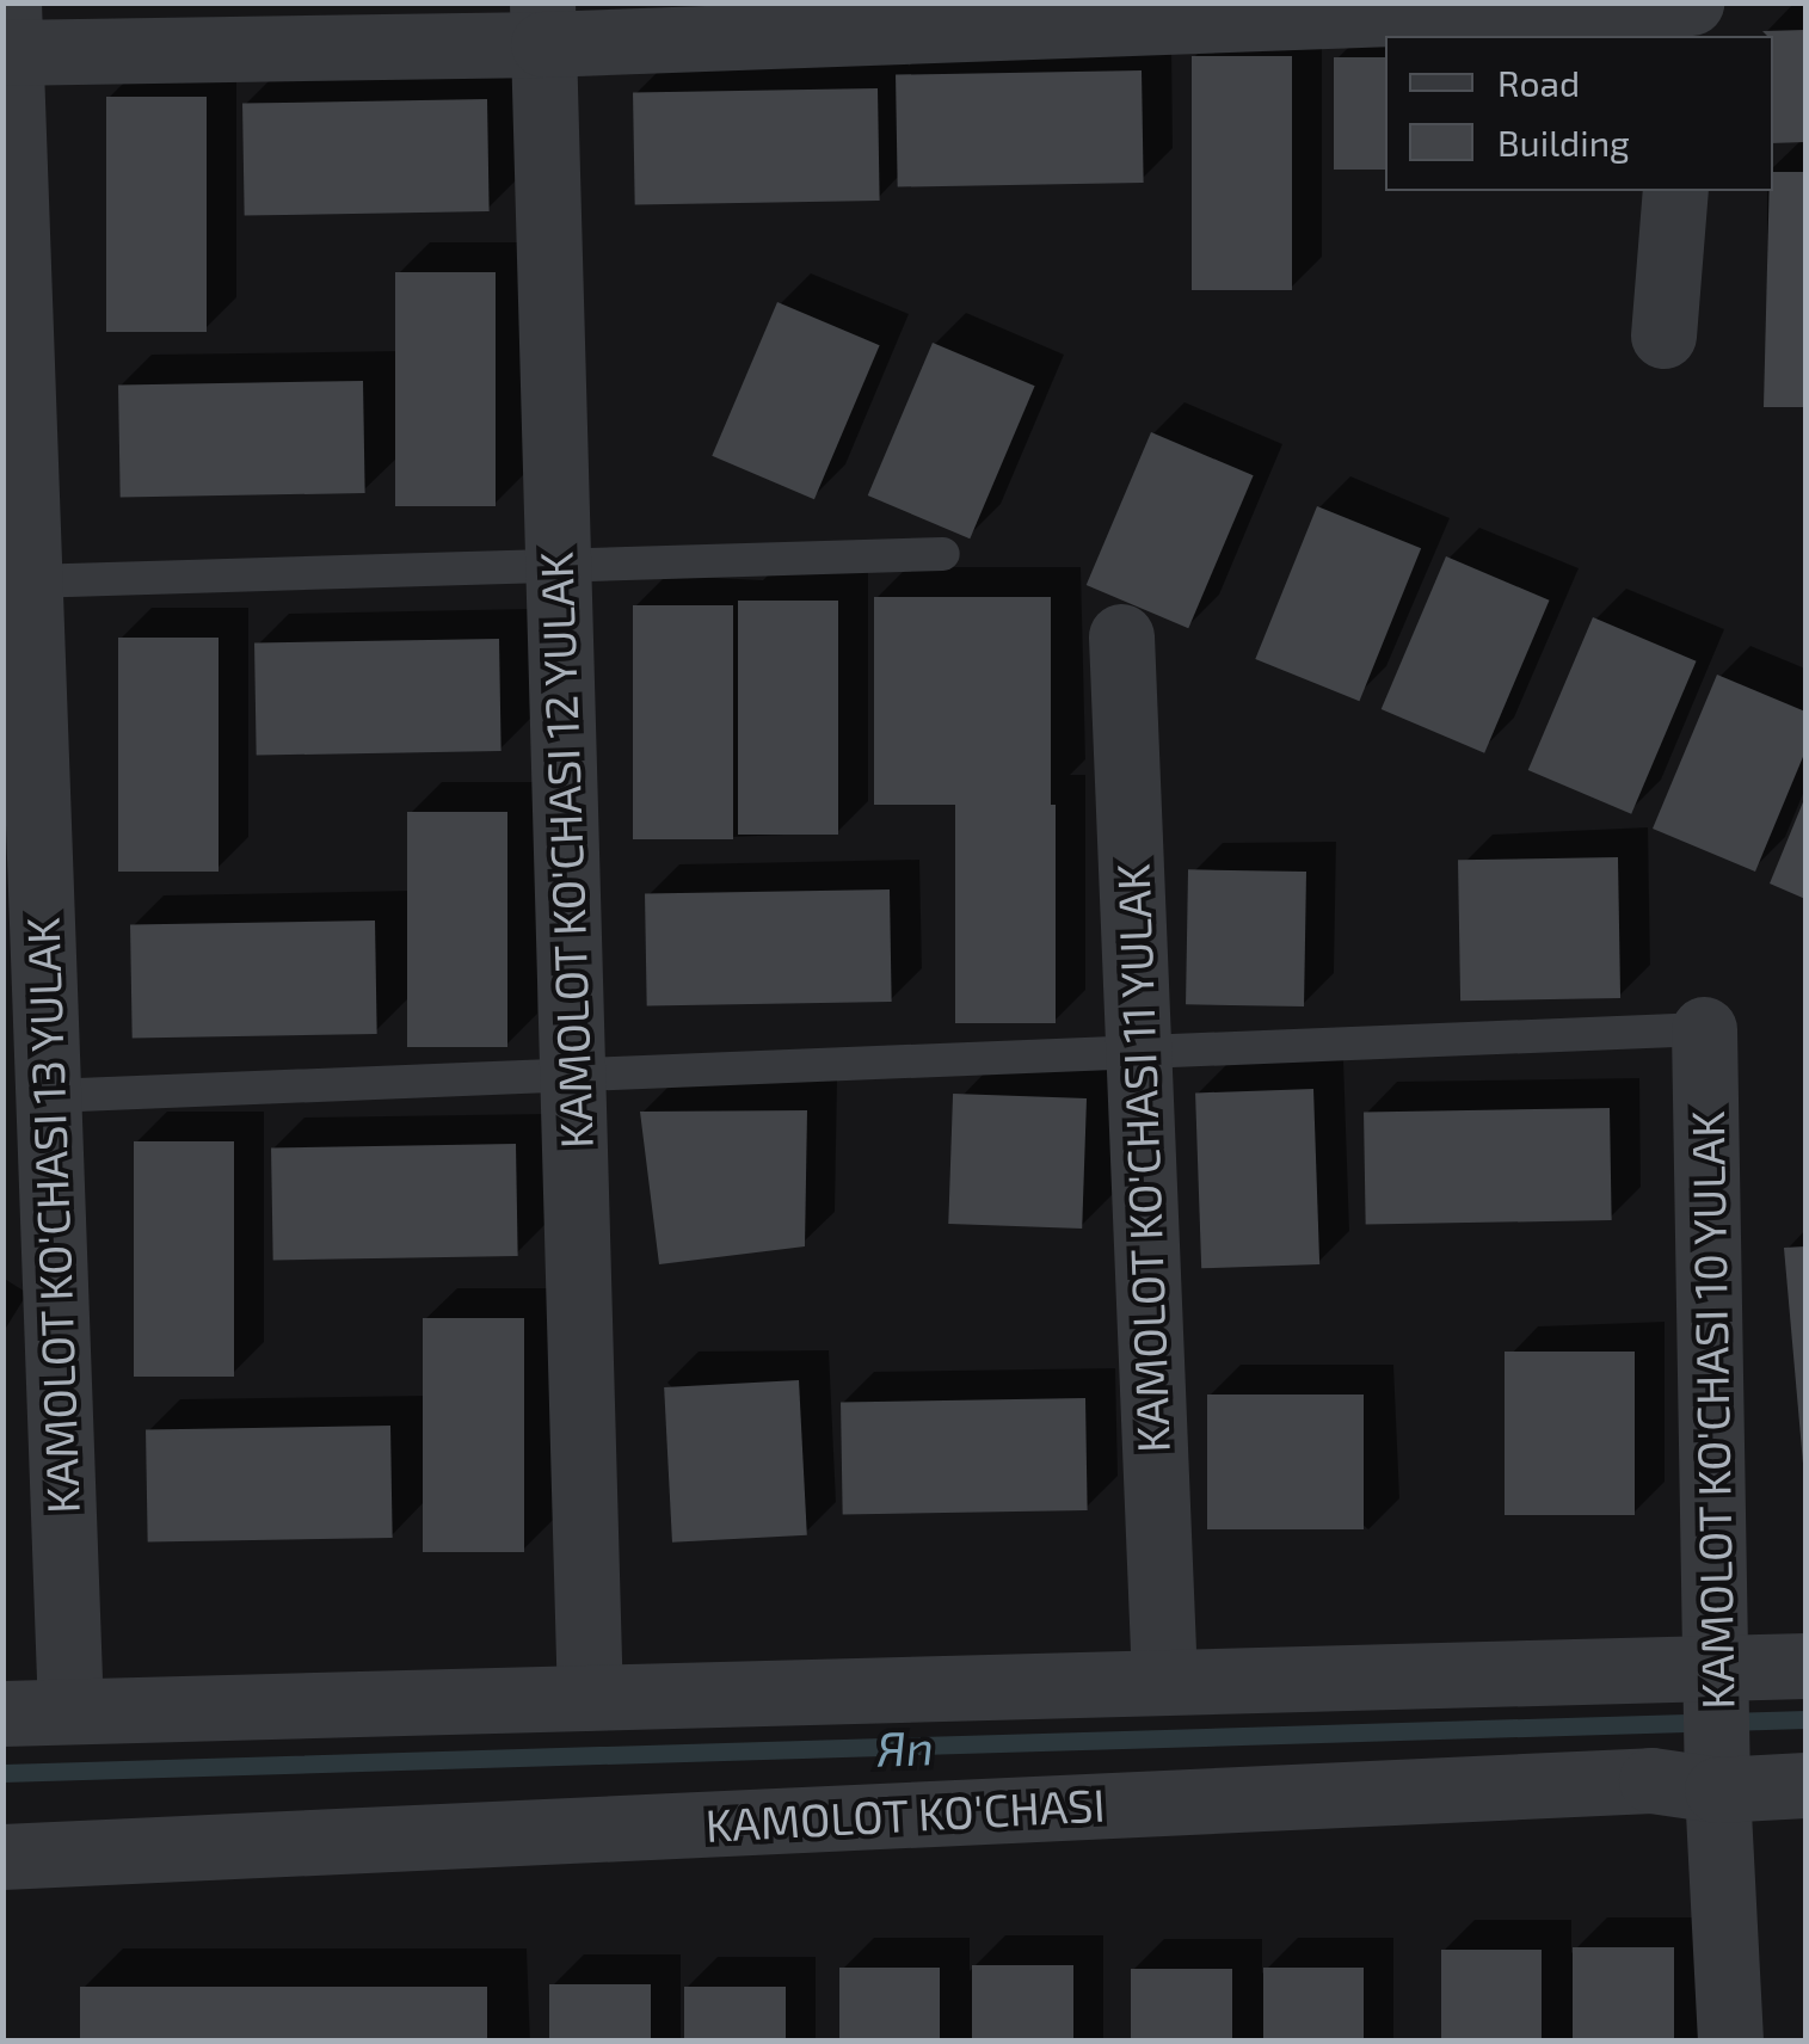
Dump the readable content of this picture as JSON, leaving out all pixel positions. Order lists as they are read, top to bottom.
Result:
{
  "streets": {
    "street": [
      "KAMOLOT KO'CHASI 12 YULAK",
      "KAMOLOT KO'CHASI 11 YULAK",
      "KAMOLOT KO'CHASI 13 YULAK",
      "KAMOLOT KO'CHASI 10 YULAK",
      "KAMOLOT KO'CHASI"
    ]
  },
  "crossings": [
    ["KAMOLOT KO'CHASI 10 YULAK", "KAMOLOT KO'CHASI"]
  ],
  "water": ["Яп"],
  "legend": ["Road", "Building"]
}
